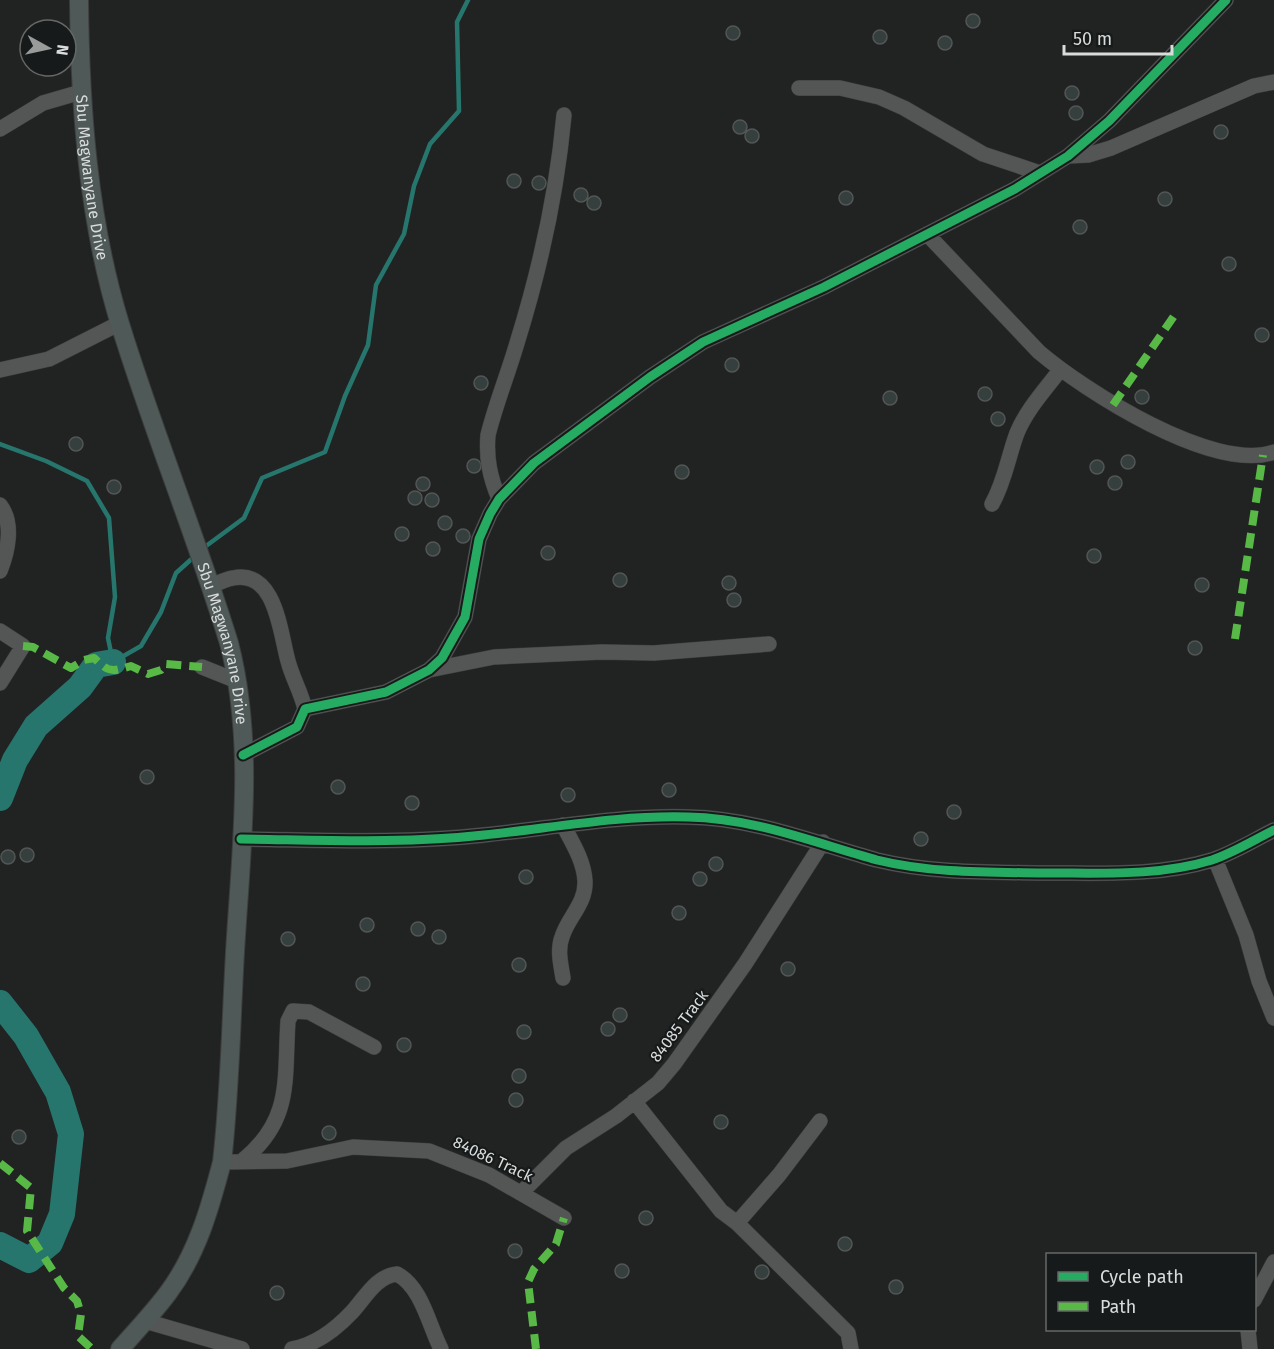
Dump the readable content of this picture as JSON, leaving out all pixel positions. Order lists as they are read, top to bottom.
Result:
{
  "streets": {
    "main road": ["Sbu Magwanyane Drive"],
    "street": ["84085 Track", "84086 Track"]
  },
  "crossings": [
    ["Sbu Magwanyane Drive", "84086 Track"],
    ["84085 Track", "84086 Track"]
  ],
  "legend": ["Cycle path", "Path"],
  "scale_bar": "50 m",
  "north": "right"
}
